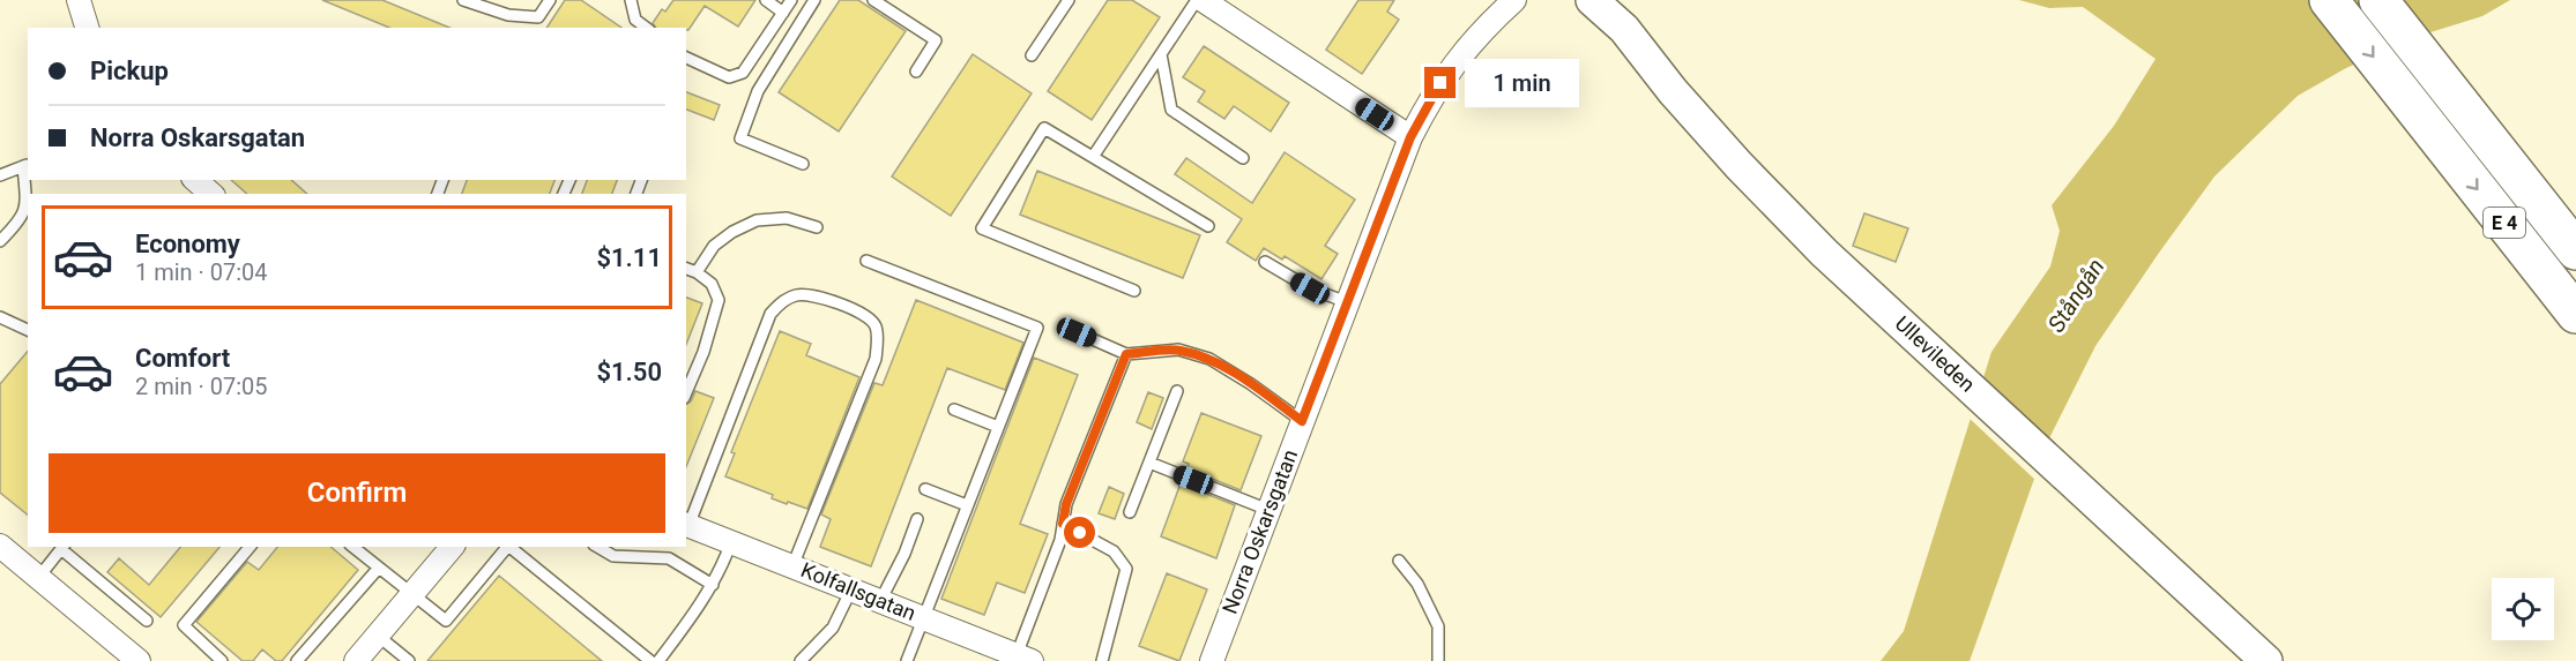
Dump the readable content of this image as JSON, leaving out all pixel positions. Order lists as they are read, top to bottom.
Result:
{
  "streets": {
    "highway": ["E 4"],
    "main road": ["Ullevileden"],
    "street": ["Norra Oskarsgatan", "Kolfallsgatan"]
  },
  "water": ["Stångån"],
  "page": {
    "banner": ["Pickup", "Norra Oskarsgatan"],
    "bubble": "1 min",
    "list": [
      {
        "name": "Economy",
        "note": "1 min · 07:04",
        "value": "$1.11"
      },
      {
        "name": "Comfort",
        "note": "2 min · 07:05",
        "value": "$1.50"
      }
    ],
    "buttons": "Confirm"
  }
}
